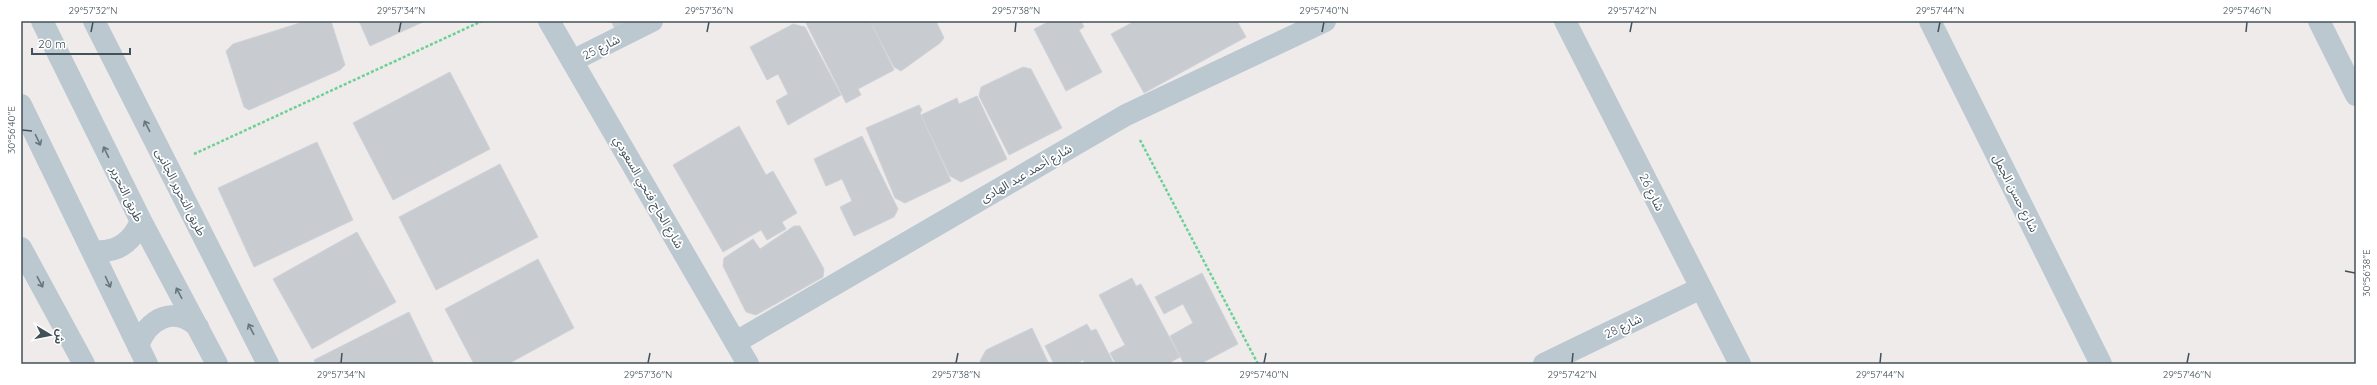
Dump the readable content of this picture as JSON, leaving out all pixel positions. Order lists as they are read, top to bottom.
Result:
{
  "streets": {
    "street": [
      "شارع 25",
      "شارع أحمد عبد الهادى",
      "طريق التحرير الجانبى",
      "شارع الحاج فتحي السعودي",
      "شارع 26",
      "شارع حسن الجمل",
      "طريق التحرير",
      "شارع 28"
    ]
  },
  "crossings": [
    ["شارع 25", "شارع الحاج فتحي السعودي"],
    ["شارع أحمد عبد الهادى", "شارع الحاج فتحي السعودي"],
    ["شارع 26", "شارع 28"]
  ],
  "scale_bar": "20 m",
  "north": "right",
  "coordinates": [
    "29°57'32\"N",
    "29°57'34\"N",
    "29°57'36\"N",
    "29°57'38\"N",
    "29°57'40\"N",
    "29°57'42\"N",
    "29°57'44\"N",
    "29°57'46\"N",
    "30°56'40\"E",
    "30°56'38\"E"
  ]
}
